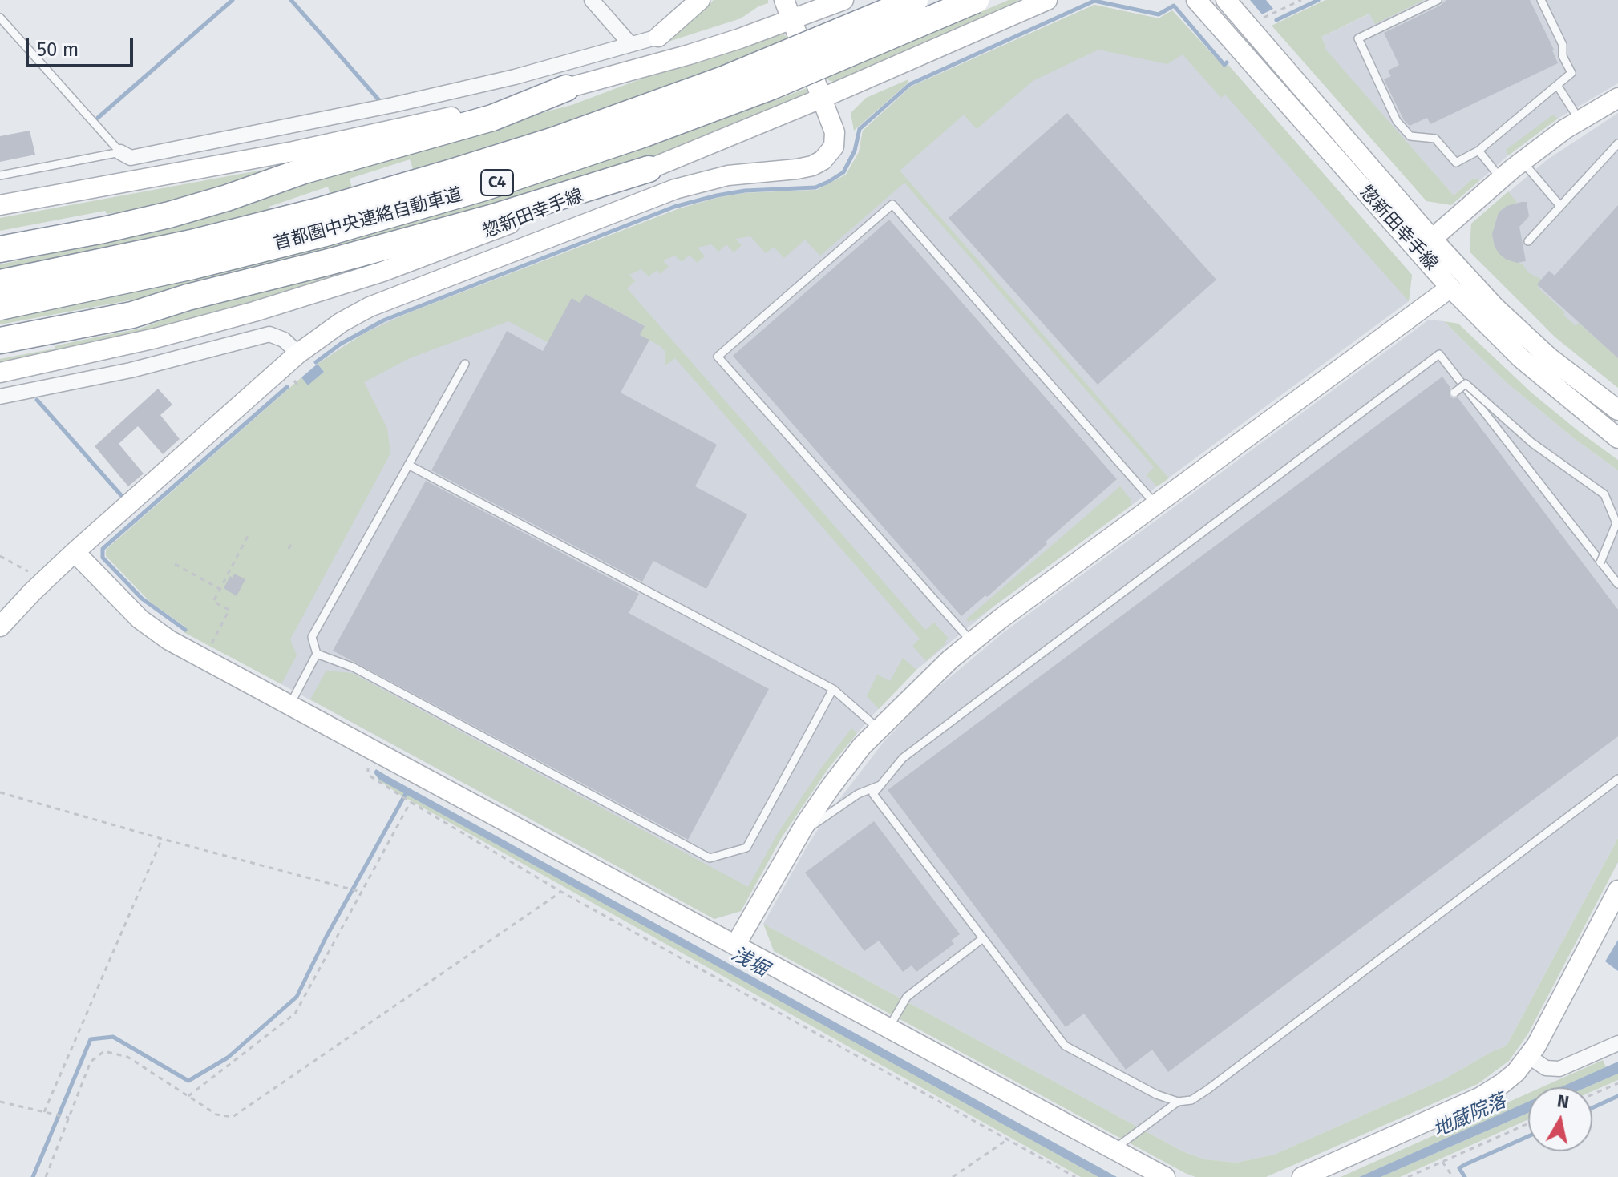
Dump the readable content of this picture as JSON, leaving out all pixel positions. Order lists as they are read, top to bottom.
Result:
{
  "streets": {
    "highway": ["C4", "首都圏中央連絡自動車道"],
    "street": ["惣新田幸手線"]
  },
  "water": ["浅堀", "地蔵院落"],
  "scale_bar": "50 m",
  "north": "top"
}
